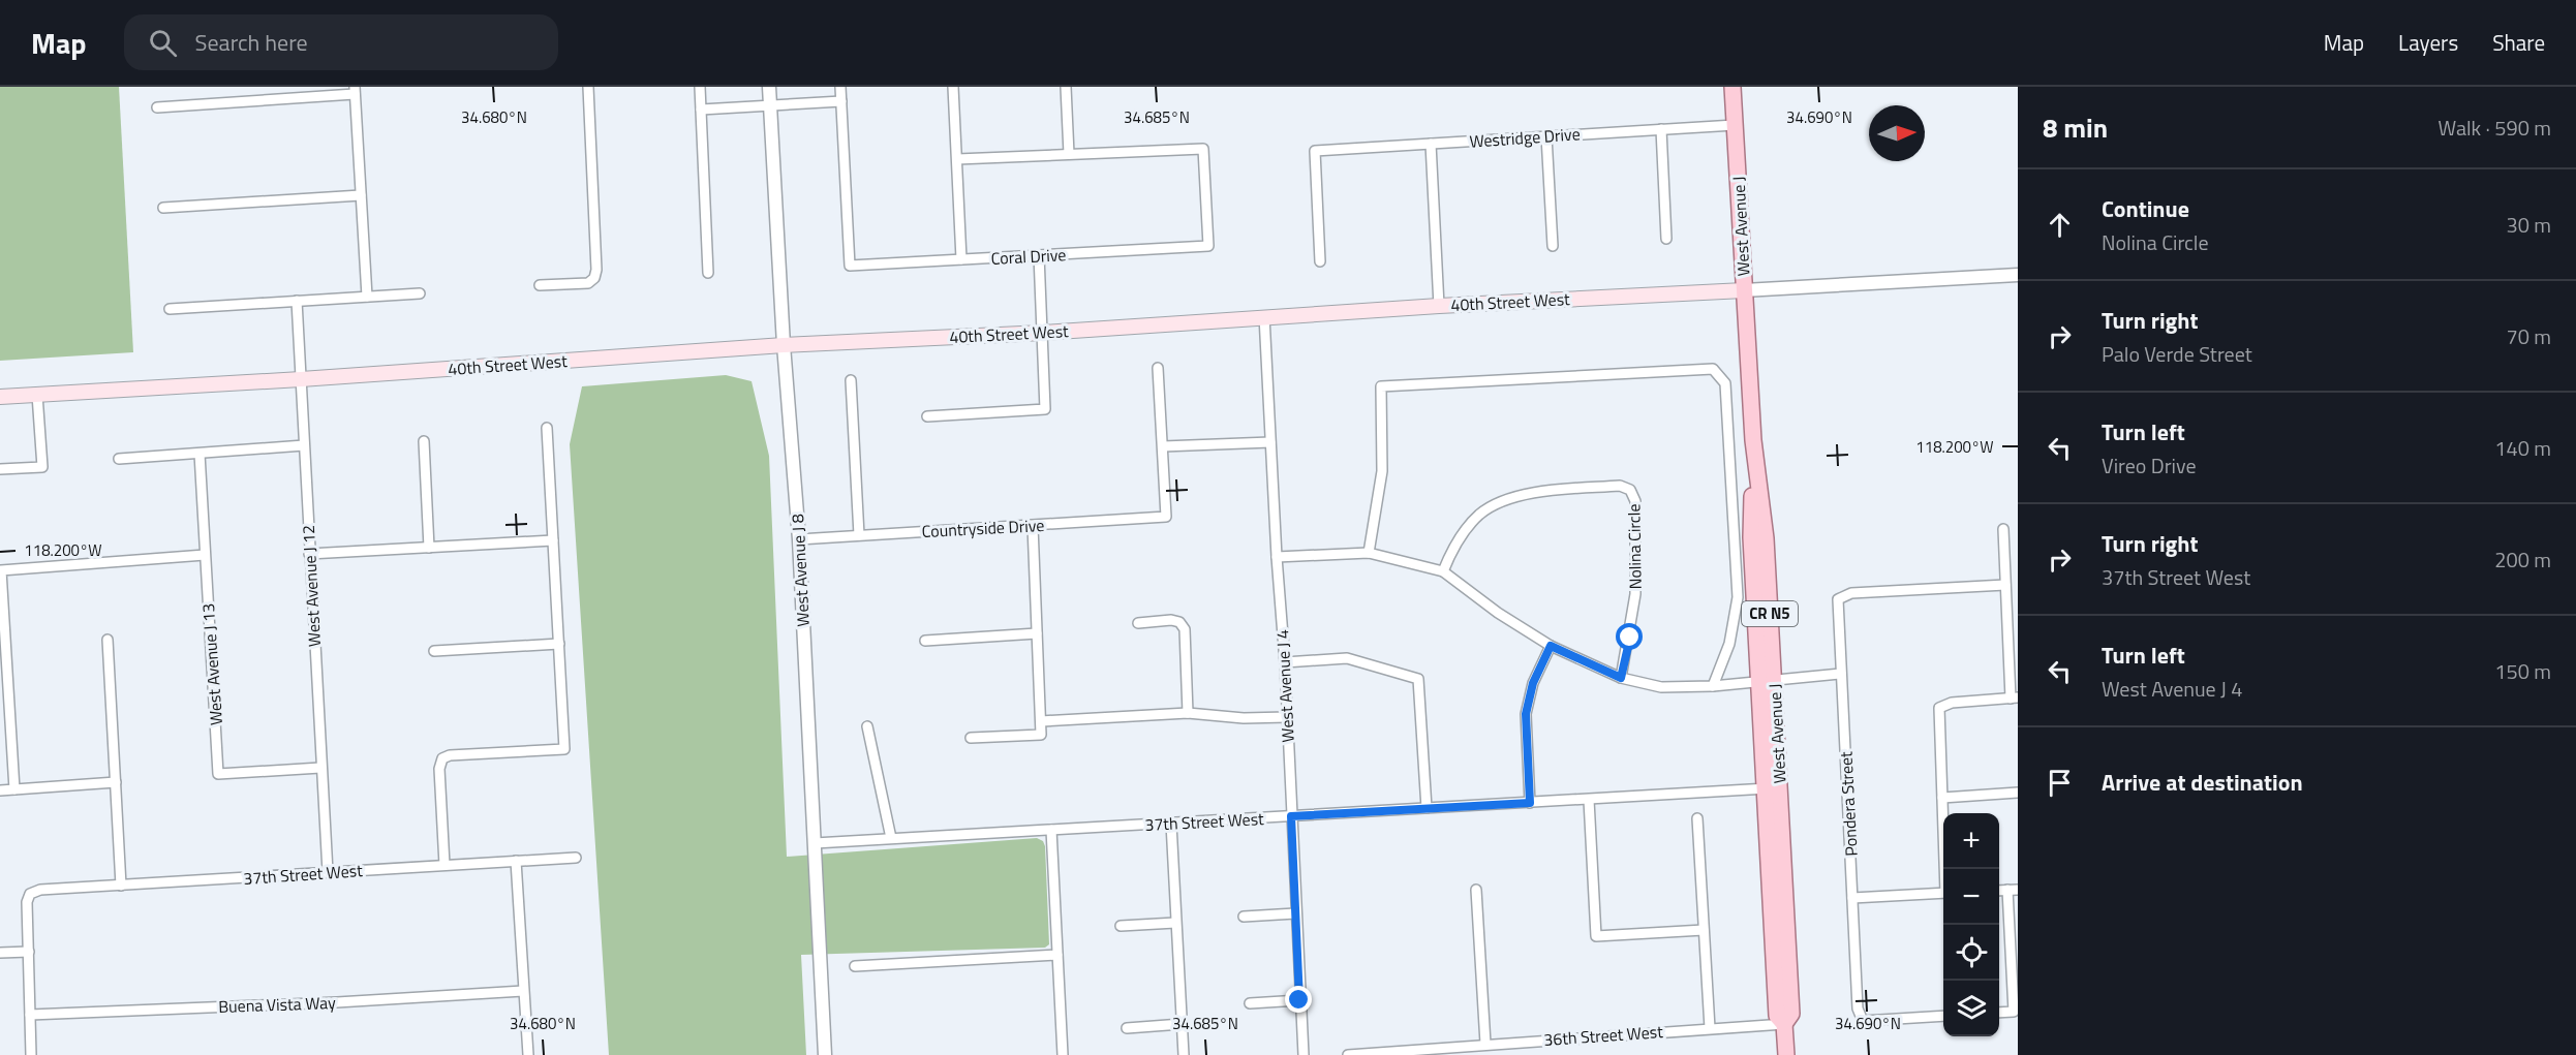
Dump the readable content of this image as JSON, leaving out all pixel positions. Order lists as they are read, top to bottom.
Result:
{
  "streets": {
    "main road": ["West Avenue J", "40th Street West", "CR N5"],
    "street": [
      "Westridge Drive",
      "Coral Drive",
      "Countryside Drive",
      "Nolina Circle",
      "West Avenue J 8",
      "West Avenue J 12",
      "West Avenue J 13",
      "West Avenue J 4",
      "Pondera Street",
      "37th Street West",
      "Buena Vista Way",
      "36th Street West"
    ]
  },
  "crossings": [
    ["Westridge Drive", "West Avenue J"],
    ["West Avenue J", "40th Street West"],
    ["West Avenue J", "37th Street West"],
    ["West Avenue J", "36th Street West"],
    ["40th Street West", "West Avenue J 8"],
    ["40th Street West", "West Avenue J 12"],
    ["40th Street West", "West Avenue J 4"],
    ["Countryside Drive", "West Avenue J 8"],
    ["West Avenue J 8", "37th Street West"],
    ["West Avenue J 12", "West Avenue J 13"],
    ["West Avenue J 12", "37th Street West"],
    ["West Avenue J 4", "37th Street West"]
  ],
  "north": "right",
  "page": {
    "header": "Map",
    "search": "Search here",
    "nav": ["Map", "Layers", "Share"],
    "heading": ["8 min", "Walk · 590 m"],
    "list": [
      ["Continue", "Nolina Circle", "30 m"],
      ["Turn right", "Palo Verde Street", "70 m"],
      ["Turn left", "Vireo Drive", "140 m"],
      ["Turn right", "37th Street West", "200 m"],
      ["Turn left", "West Avenue J 4", "150 m"],
      "Arrive at destination"
    ],
    "map_buttons": ["+", "−"]
  },
  "coordinates": [
    "34.680°N",
    "34.685°N",
    "34.690°N",
    "118.200°W"
  ]
}
